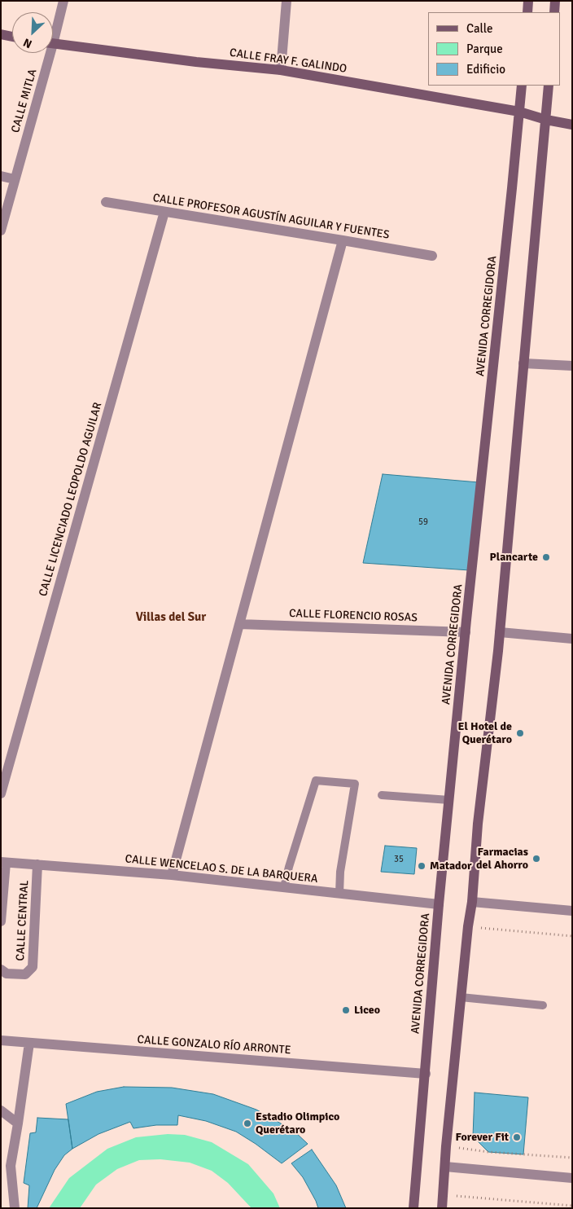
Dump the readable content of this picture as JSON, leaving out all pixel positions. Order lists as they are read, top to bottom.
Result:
{
  "streets": {
    "main road": ["CALLE FRAY F. GALINDO", "AVENIDA CORREGIDORA"],
    "street": [
      "CALLE MITLA",
      "CALLE PROFESOR AGUSTÍN AGUILAR Y FUENTES",
      "CALLE LICENCIADO LEOPOLDO AGUILAR",
      "CALLE FLORENCIO ROSAS",
      "CALLE WENCELAO S. DE LA BARQUERA",
      "CALLE CENTRAL",
      "CALLE GONZALO RÍO ARRONTE"
    ]
  },
  "crossings": [
    ["CALLE FRAY F. GALINDO", "AVENIDA CORREGIDORA"],
    ["CALLE PROFESOR AGUSTÍN AGUILAR Y FUENTES", "CALLE LICENCIADO LEOPOLDO AGUILAR"],
    ["AVENIDA CORREGIDORA", "CALLE FLORENCIO ROSAS"],
    ["AVENIDA CORREGIDORA", "CALLE WENCELAO S. DE LA BARQUERA"],
    ["AVENIDA CORREGIDORA", "CALLE GONZALO RÍO ARRONTE"],
    ["CALLE WENCELAO S. DE LA BARQUERA", "CALLE CENTRAL"]
  ],
  "districts": ["Villas del Sur"],
  "places": [
    "Plancarte",
    "El Hotel de Querétaro",
    "Farmacias del Ahorro",
    "Matador",
    "Liceo",
    "Estadio Olimpico Querétaro",
    "Forever Fit"
  ],
  "house_numbers": ["59", "35"],
  "legend": ["Calle", "Parque", "Edificio"],
  "north": "bottom left"
}
